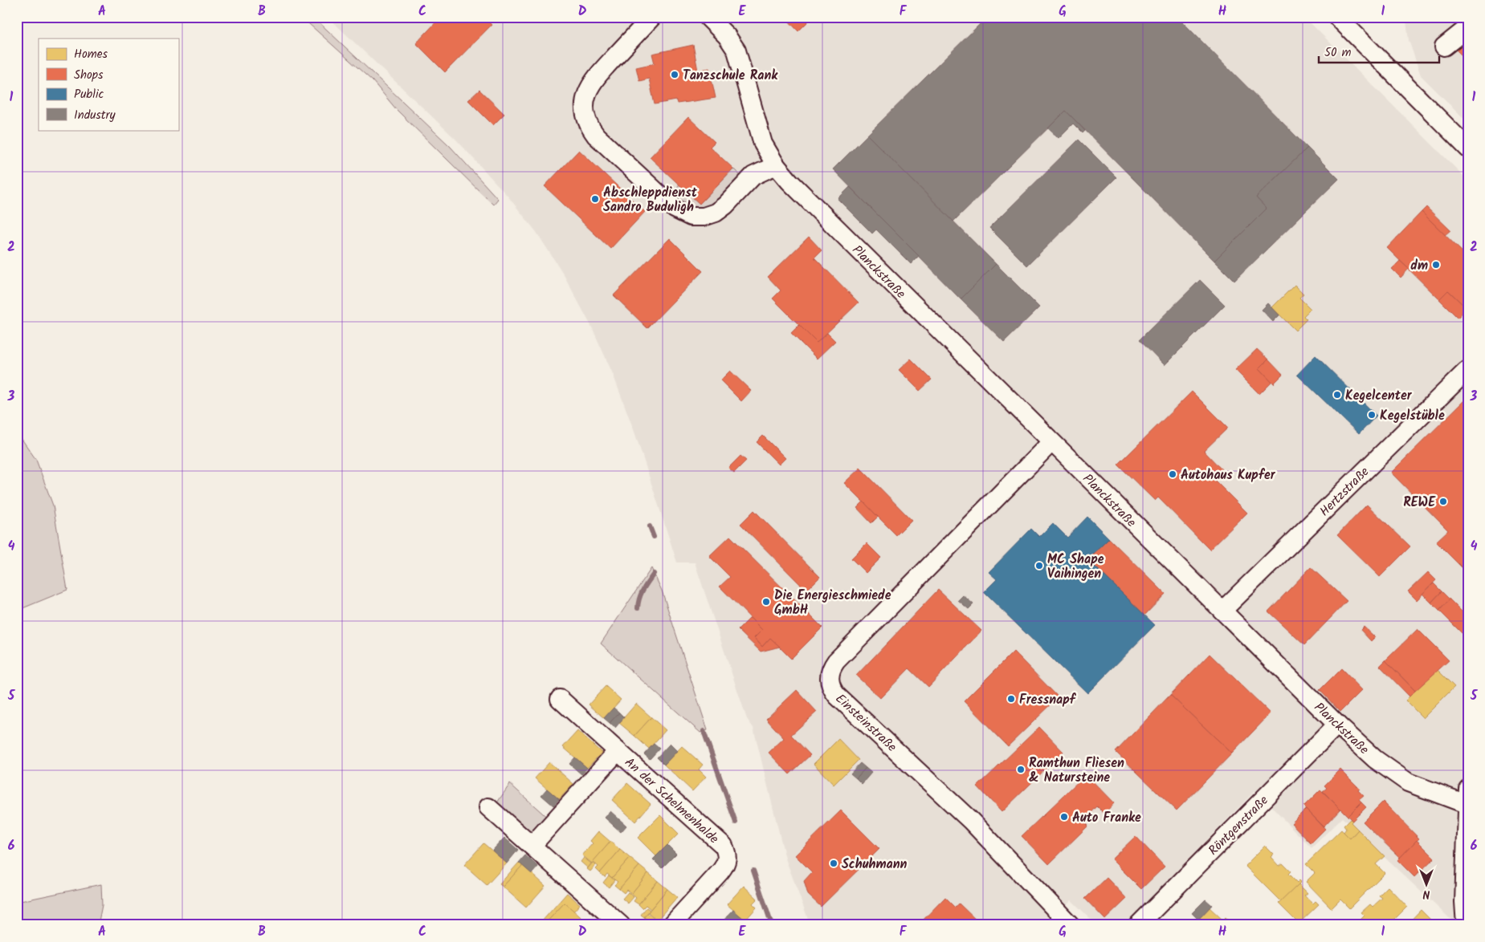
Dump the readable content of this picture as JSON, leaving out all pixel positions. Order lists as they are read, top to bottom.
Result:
{
  "streets": {
    "street": [
      "Planckstraße",
      "Hertzstraße",
      "Einsteinstraße",
      "An der Schelmenhalde",
      "Röntgenstraße"
    ]
  },
  "crossings": [
    ["Planckstraße", "Hertzstraße"],
    ["Planckstraße", "Einsteinstraße"],
    ["Planckstraße", "Röntgenstraße"]
  ],
  "places": [
    "Tanzschule Rank",
    "Abschleppdienst Sandro Buduligh",
    "dm",
    "Kegelcenter",
    "Kegelstüble",
    "Autohaus Kupfer",
    "REWE",
    "MC Shape Vaihingen",
    "Die Energieschmiede GmbH",
    "Fressnapf",
    "Ramthun Fliesen & Natursteine",
    "Auto Franke",
    "Schuhmann"
  ],
  "legend": [
    "Homes",
    "Shops",
    "Public",
    "Industry"
  ],
  "scale_bar": "50 m",
  "north": "bottom",
  "grid": {
    "columns": [
      "A",
      "B",
      "C",
      "D",
      "E",
      "F",
      "G",
      "H",
      "I"
    ],
    "rows": [
      "1",
      "2",
      "3",
      "4",
      "5",
      "6"
    ]
  }
}
